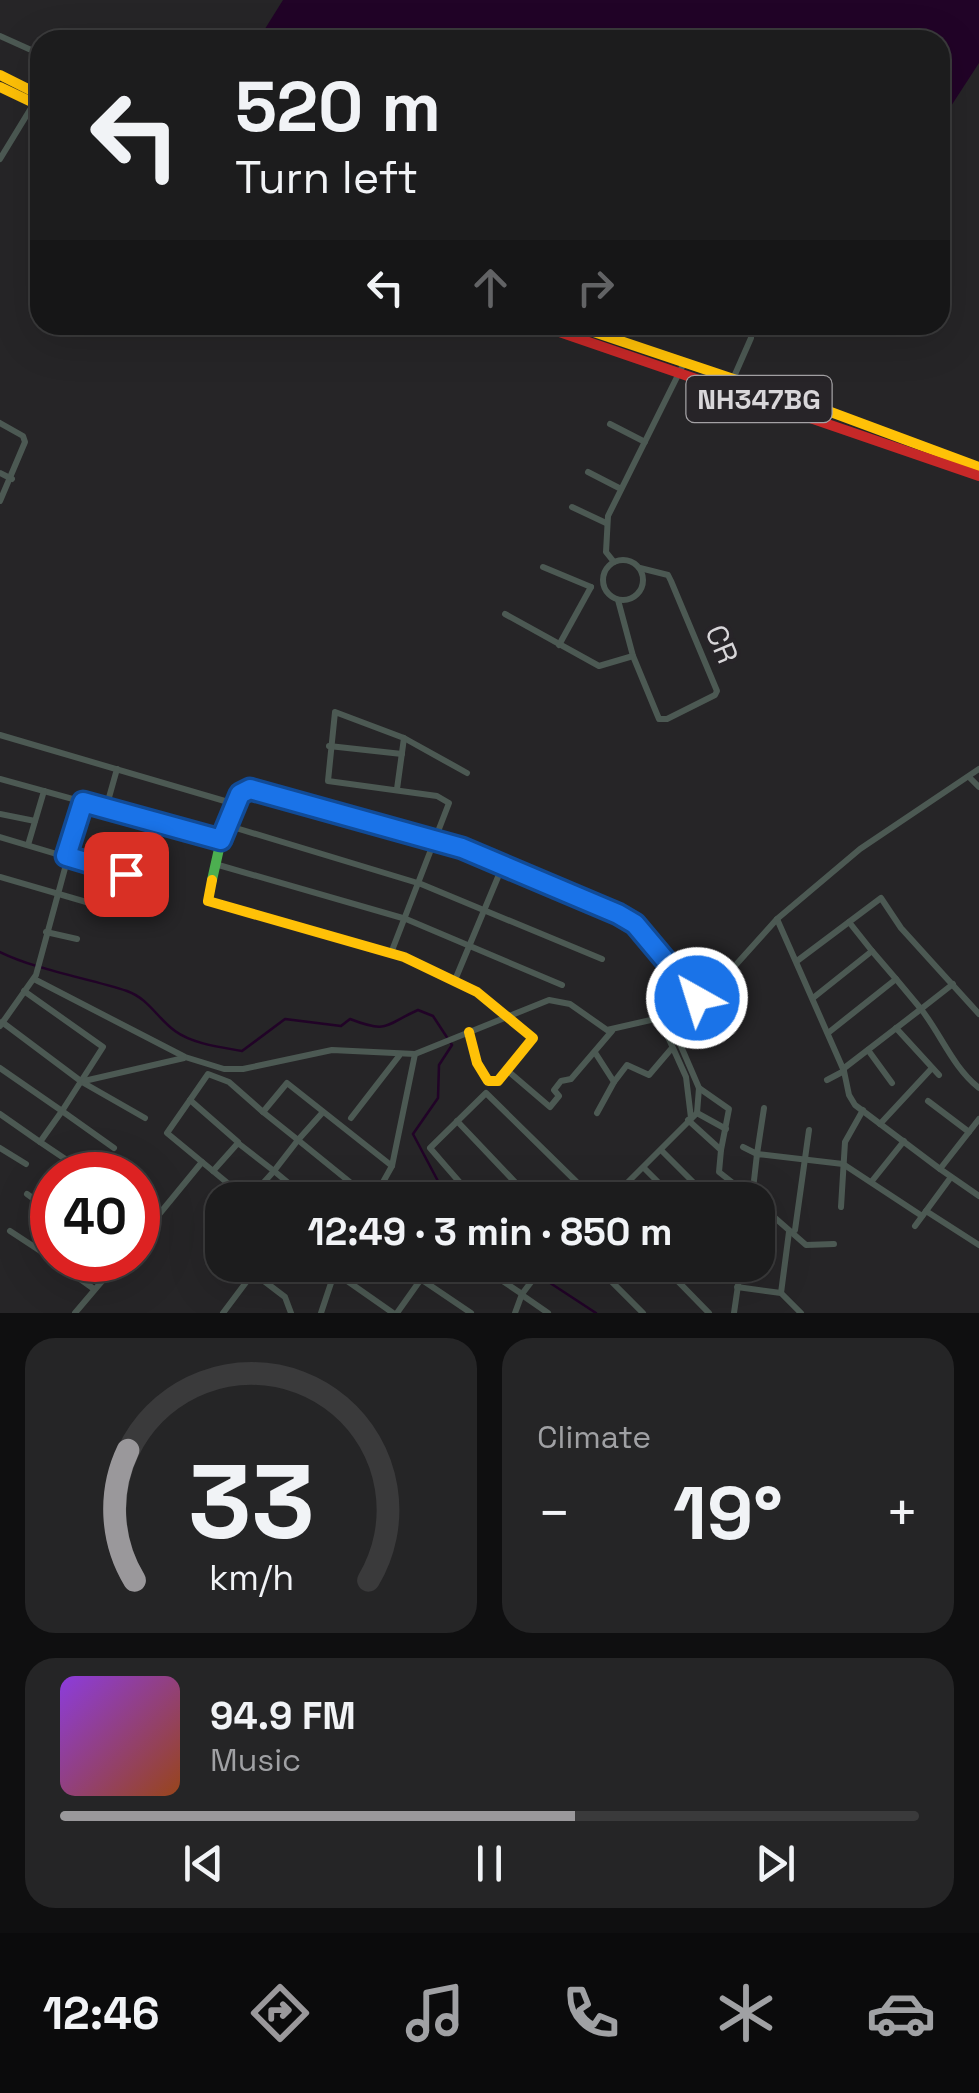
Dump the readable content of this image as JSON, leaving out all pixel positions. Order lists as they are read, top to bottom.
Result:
{
  "streets": {
    "street": ["NH347BG", "CR"]
  },
  "page": {
    "turn": ["520 m", "Turn left"],
    "limit": "40",
    "trip": "12:49 · 3 min · 850 m",
    "tile": "Climate",
    "heat": ["−", "19°", "+"],
    "song": ["94.9 FM", "Music"],
    "tabs": "12:46",
    "gauge": ["33", "km/h"]
  }
}
